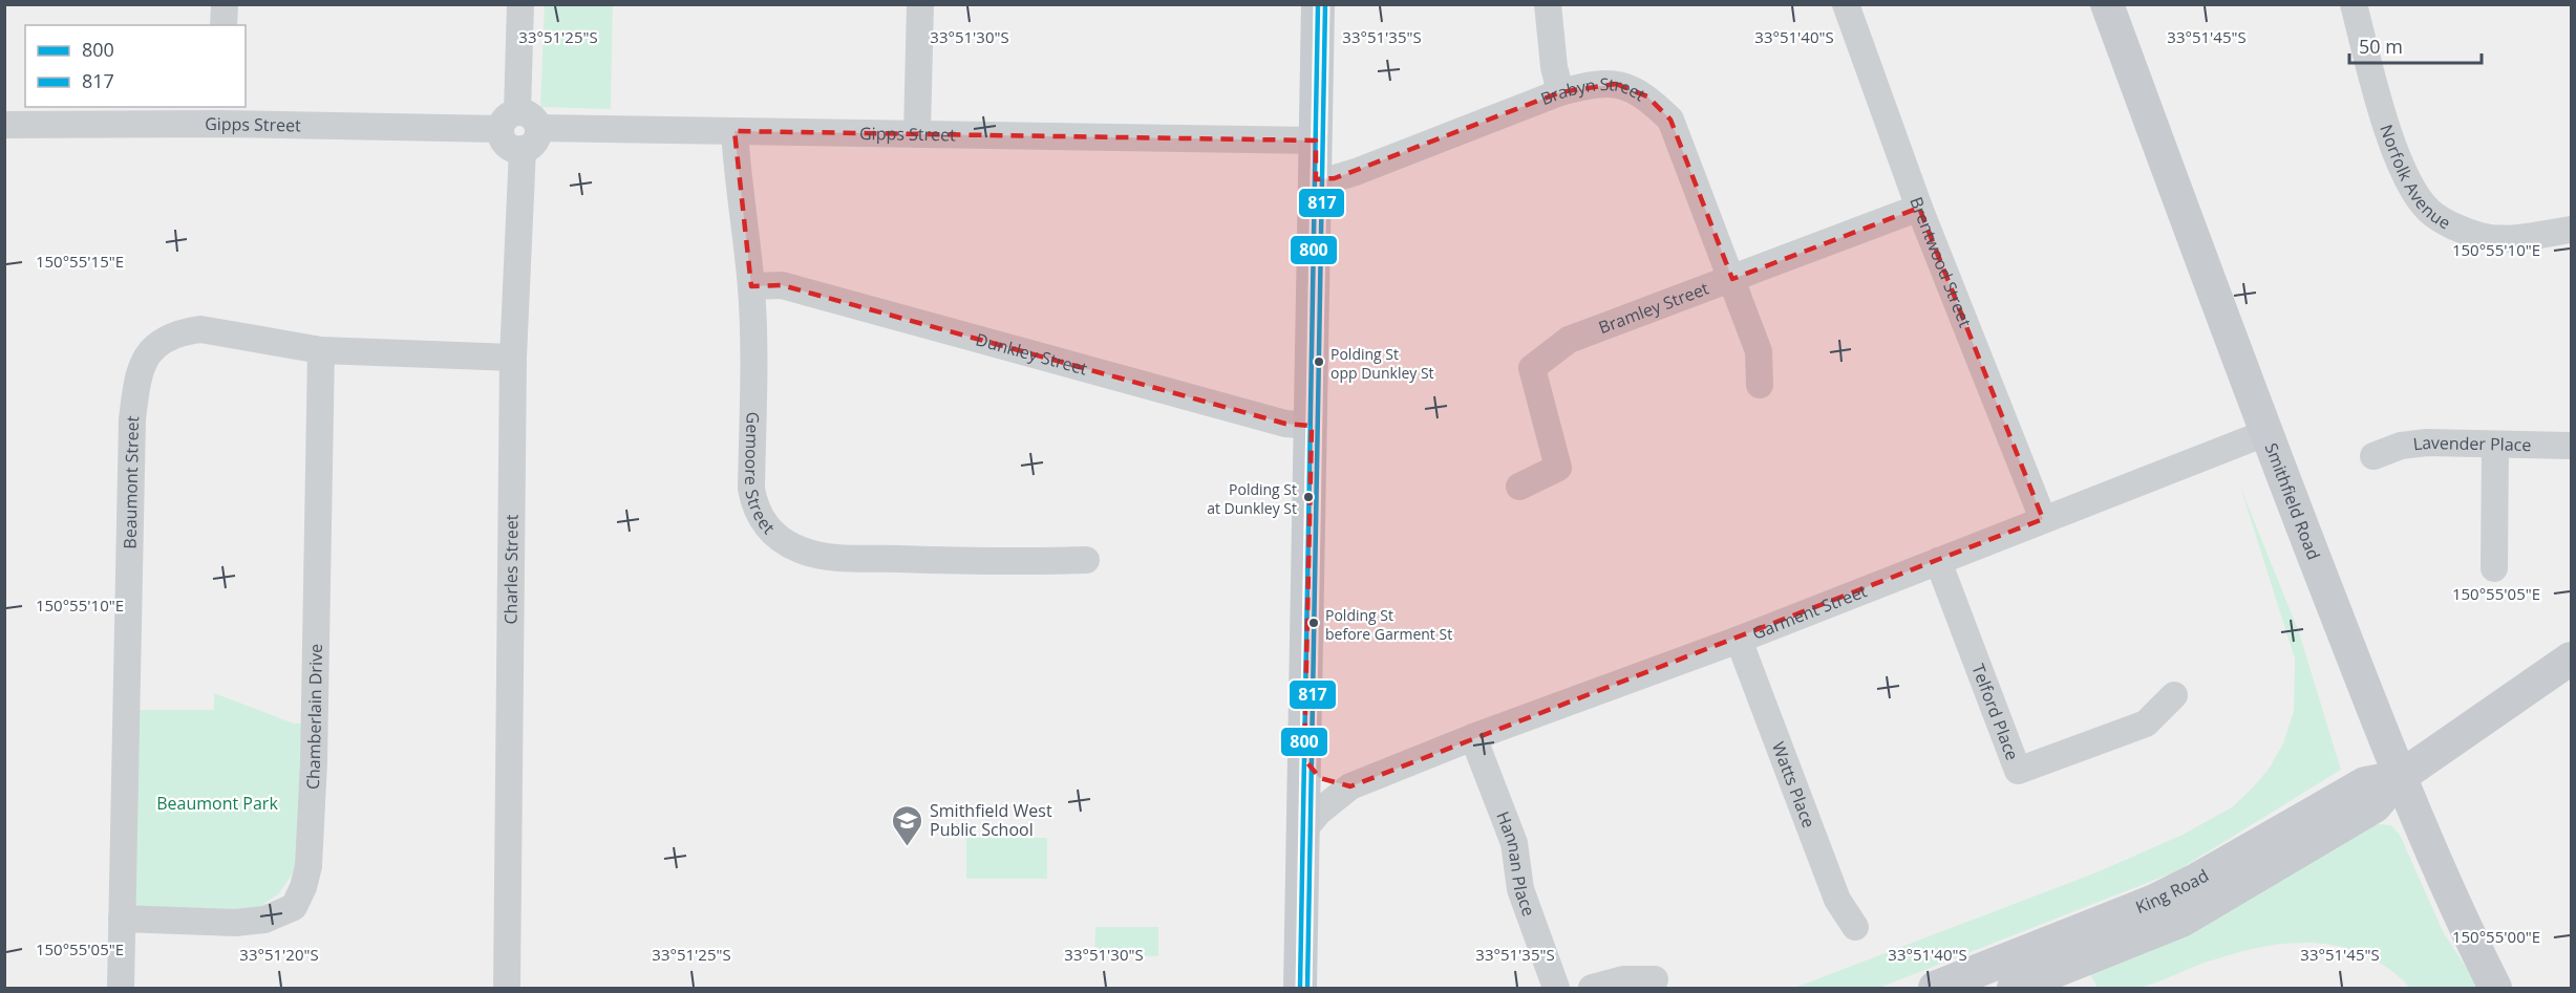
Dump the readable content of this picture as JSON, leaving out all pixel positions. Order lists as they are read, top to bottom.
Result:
{
  "streets": {
    "main road": ["Smithfield Road", "King Road"],
    "street": [
      "Brabyn Street",
      "Gipps Street",
      "Norfolk Avenue",
      "Brentwood Street",
      "Bramley Street",
      "Dunkley Street",
      "Lavender Place",
      "Gemoore Street",
      "Beaumont Street",
      "Charles Street",
      "Garment Street",
      "Telford Place",
      "Chamberlain Drive",
      "Watts Place",
      "Hannan Place"
    ]
  },
  "crossings": [
    ["Brabyn Street", "Bramley Street"],
    ["Gipps Street", "Gemoore Street"],
    ["Gipps Street", "Charles Street"],
    ["Brentwood Street", "Bramley Street"],
    ["Brentwood Street", "Garment Street"],
    ["Dunkley Street", "Gemoore Street"],
    ["Beaumont Street", "Charles Street"],
    ["Beaumont Street", "Chamberlain Drive"],
    ["Smithfield Road", "Garment Street"],
    ["Smithfield Road", "King Road"],
    ["Garment Street", "Telford Place"],
    ["Garment Street", "Watts Place"],
    ["Garment Street", "Hannan Place"]
  ],
  "parks": ["Beaumont Park"],
  "places": {
    "other": ["Polding St opp Dunkley St", "Polding St at Dunkley St", "Polding St before Garment St"],
    "school or university": ["Smithfield West Public School"]
  },
  "lines": ["transit line 800", "transit line 817"],
  "legend": ["800", "817"],
  "scale_bar": "50 m",
  "coordinates": [
    "33°51'25\"S",
    "33°51'30\"S",
    "33°51'35\"S",
    "33°51'40\"S",
    "33°51'45\"S",
    "150°55'10\"E",
    "150°55'15\"E",
    "150°55'05\"E",
    "150°55'00\"E",
    "33°51'20\"S"
  ]
}
